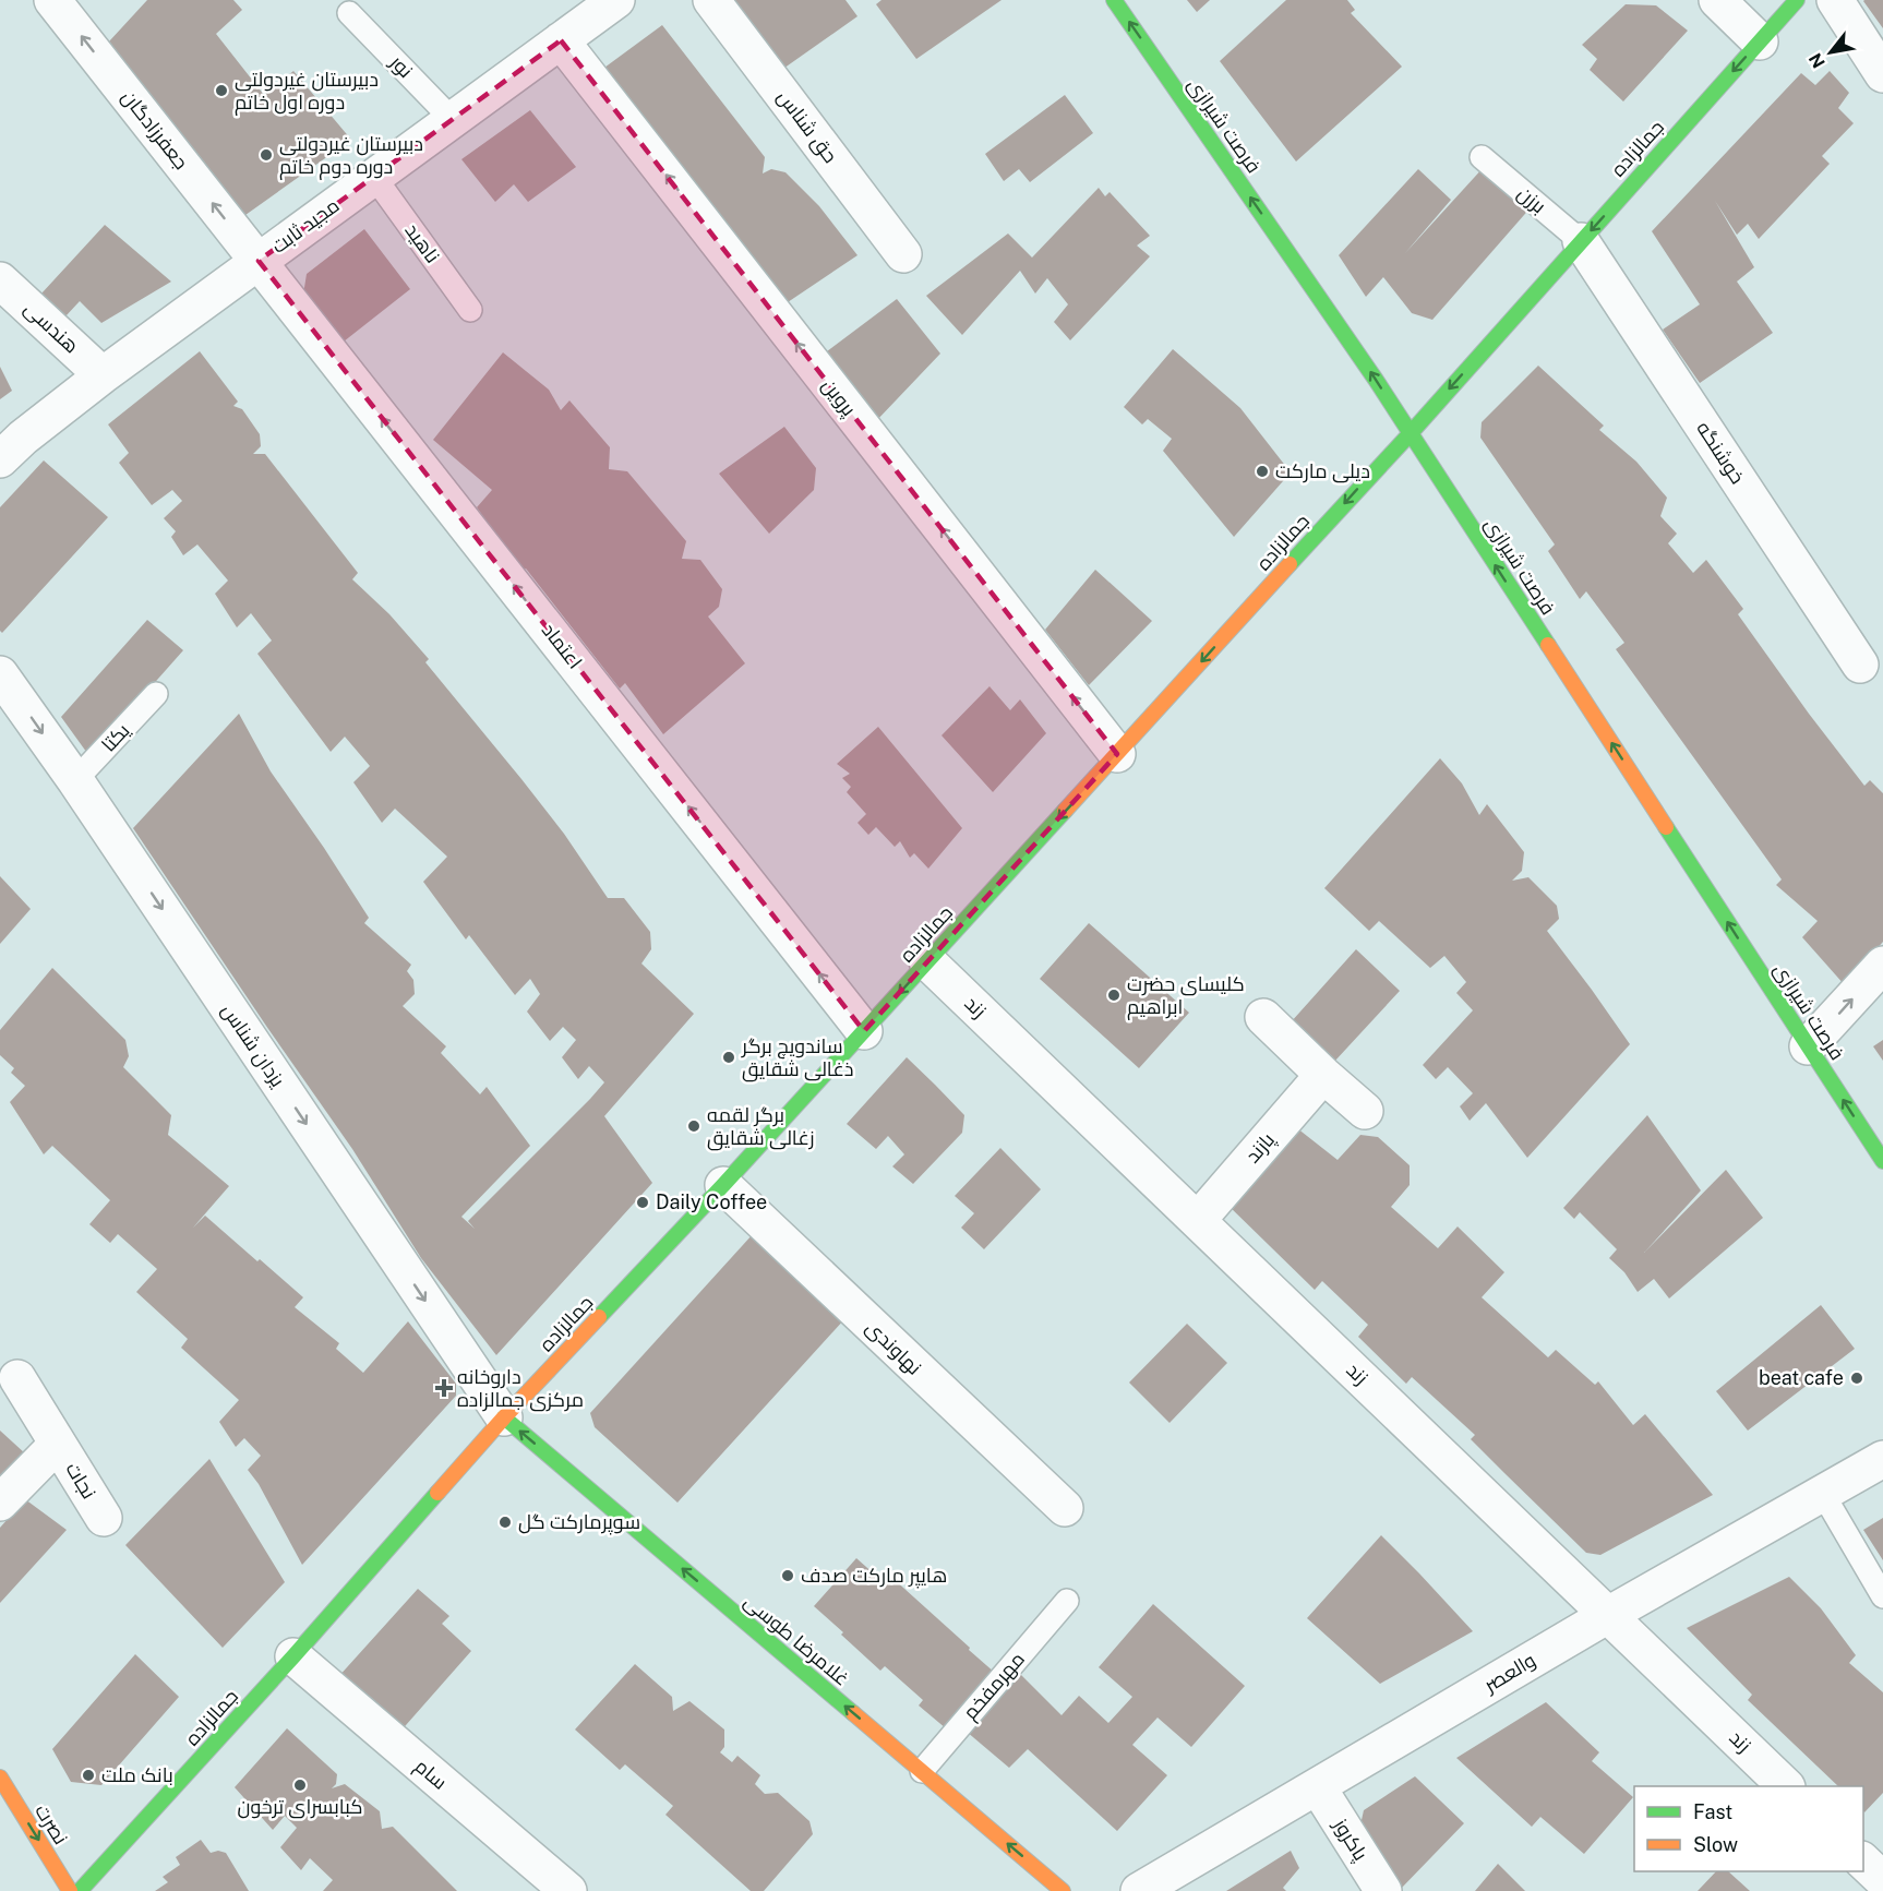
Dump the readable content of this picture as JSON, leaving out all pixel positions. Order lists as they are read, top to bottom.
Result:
{
  "streets": {
    "main road": [
      "فرصت شیرازی",
      "جمالزاده",
      "غلامرضا طوسی",
      "نصرت"
    ],
    "street": [
      "حق شناس",
      "جعفرزادگان",
      "مجید ثابت",
      "هندسی",
      "پروین",
      "خوشنگه",
      "اعتماد",
      "زند",
      "یزدان شناس",
      "پازند",
      "نهاوندی",
      "نجات",
      "والعصر",
      "سام",
      "پاکروز"
    ],
    "lane": [
      "نور",
      "برزن",
      "ناهید",
      "یکتا",
      "مهرمفخم"
    ]
  },
  "crossings": [
    ["نور", "مجید ثابت"],
    ["فرصت شیرازی", "جمالزاده"],
    ["جعفرزادگان", "مجید ثابت"],
    ["جعفرزادگان", "اعتماد"],
    ["جمالزاده", "برزن"],
    ["جمالزاده", "پروین"],
    ["جمالزاده", "خوشنگه"],
    ["جمالزاده", "اعتماد"],
    ["جمالزاده", "زند"],
    ["جمالزاده", "یزدان شناس"],
    ["جمالزاده", "نهاوندی"],
    ["جمالزاده", "غلامرضا طوسی"],
    ["جمالزاده", "سام"],
    ["برزن", "خوشنگه"],
    ["مجید ثابت", "ناهید"],
    ["مجید ثابت", "هندسی"],
    ["مجید ثابت", "پروین"],
    ["مجید ثابت", "اعتماد"],
    ["یکتا", "یزدان شناس"],
    ["زند", "پازند"],
    ["زند", "والعصر"],
    ["یزدان شناس", "غلامرضا طوسی"],
    ["غلامرضا طوسی", "مهرمفخم"],
    ["والعصر", "پاکروز"]
  ],
  "one_way": [
    "فرصت شیرازی",
    "جعفرزادگان",
    "جمالزاده",
    "پروین",
    "اعتماد",
    "یزدان شناس",
    "غلامرضا طوسی",
    "نصرت"
  ],
  "places": {
    "other": [
      "دبیرستان غیردولتی دوره اول خاتم",
      "دبیرستان غیردولتی دوره دوم خاتم",
      "دیلی مارکت",
      "کلیسای حضرت ابراهیم",
      "ساندویچ برگر ذغالی شقایق",
      "برگر لقمه زغالی شقایق",
      "Daily Coffee",
      "beat cafe",
      "سوپرمارکت گل",
      "هايپر ماركت صدف",
      "بانک ملت",
      "کبابسرای ترخون"
    ],
    "health": ["داروخانه مرکزی جمالزاده"]
  },
  "legend": ["Fast", "Slow"],
  "north": "bottom left"
}
